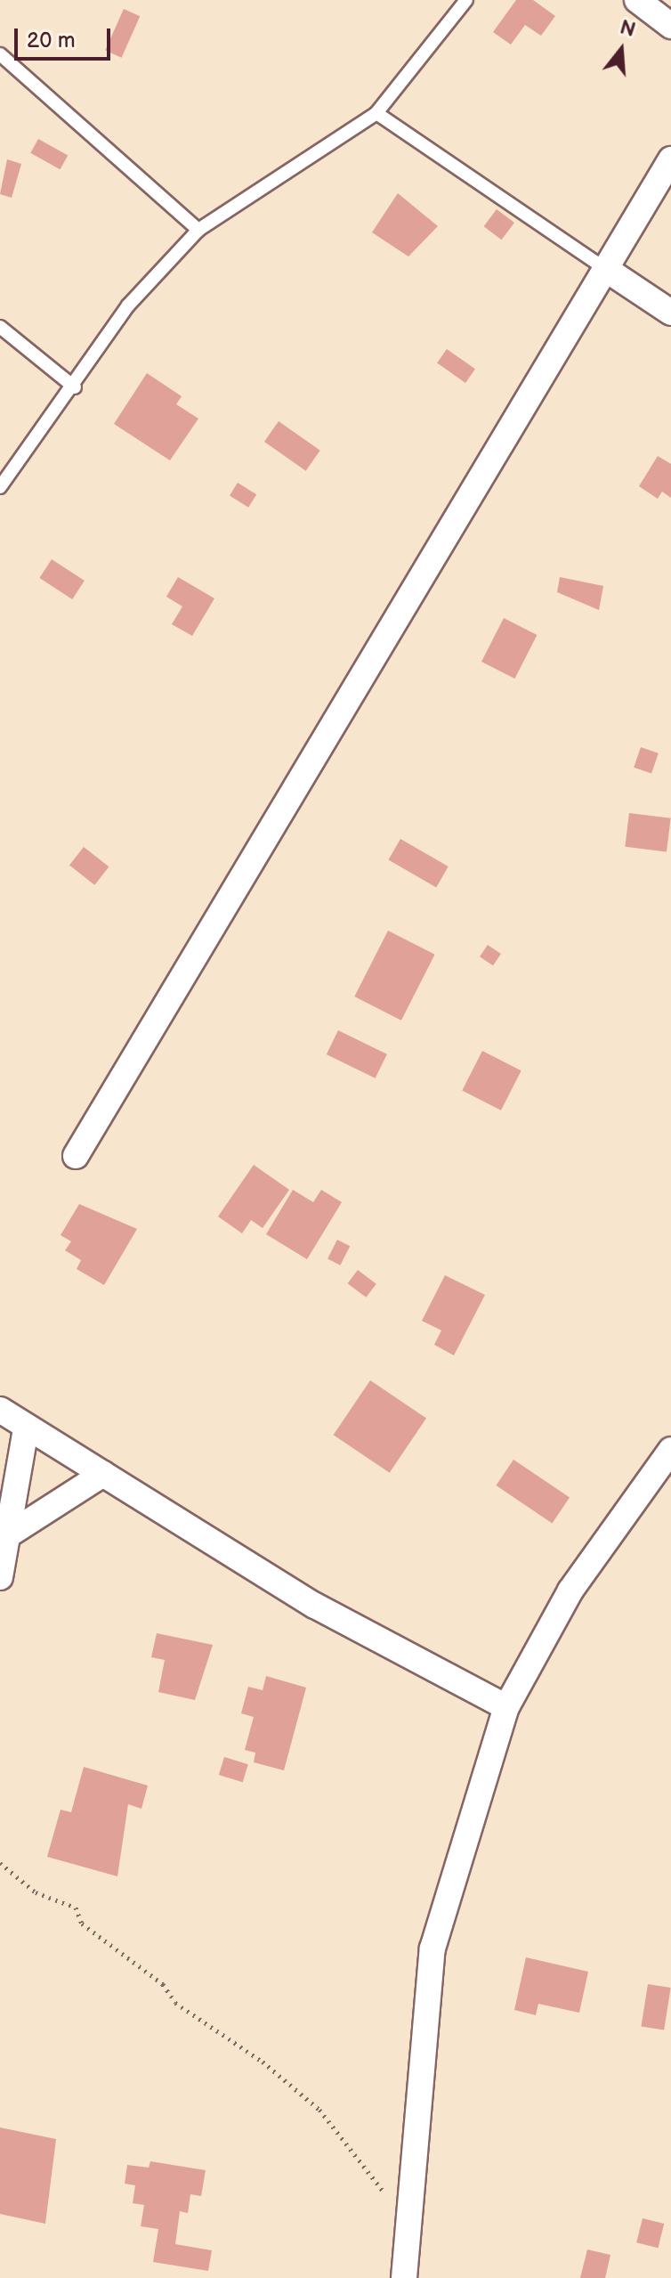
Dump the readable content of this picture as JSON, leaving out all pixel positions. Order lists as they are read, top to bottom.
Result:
{
  "scale_bar": "20 m",
  "north": "top"
}
